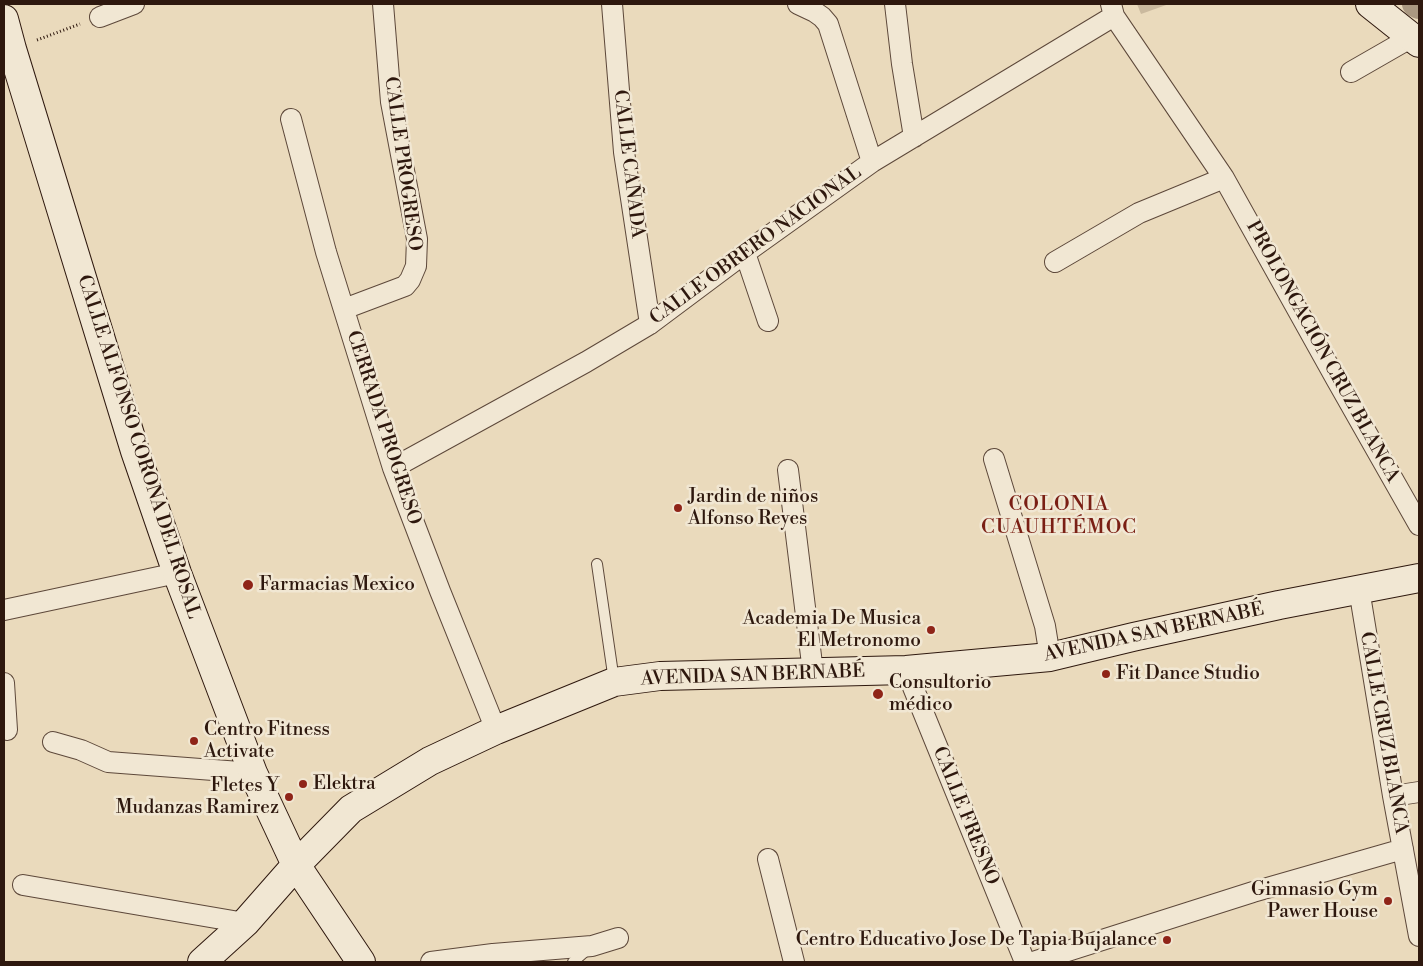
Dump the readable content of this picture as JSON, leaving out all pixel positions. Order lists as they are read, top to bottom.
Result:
{
  "streets": {
    "main road": ["CALLE ALFONSO CORONA DEL ROSAL", "AVENIDA SAN BERNABÉ"],
    "street": [
      "CALLE PROGRESO",
      "CALLE CAÑADA",
      "CALLE OBRERO NACIONAL",
      "PROLONGACIÓN CRUZ BLANCA",
      "CERRADA PROGRESO",
      "CALLE CRUZ BLANCA",
      "CALLE FRESNO"
    ]
  },
  "crossings": [
    ["CALLE PROGRESO", "CERRADA PROGRESO"],
    ["CALLE CAÑADA", "CALLE OBRERO NACIONAL"],
    ["CALLE OBRERO NACIONAL", "PROLONGACIÓN CRUZ BLANCA"],
    ["CALLE OBRERO NACIONAL", "CERRADA PROGRESO"],
    ["CERRADA PROGRESO", "AVENIDA SAN BERNABÉ"],
    ["CALLE ALFONSO CORONA DEL ROSAL", "AVENIDA SAN BERNABÉ"],
    ["AVENIDA SAN BERNABÉ", "CALLE CRUZ BLANCA"],
    ["AVENIDA SAN BERNABÉ", "CALLE FRESNO"]
  ],
  "districts": ["COLONIA CUAUHTÉMOC"],
  "places": [
    "Jardin de niños Alfonso Reyes",
    "Farmacias Mexico",
    "Academia De Musica El Metronomo",
    "Fit Dance Studio",
    "Consultorio médico",
    "Centro Fitness Activate",
    "Elektra",
    "Fletes Y Mudanzas Ramirez",
    "Gimnasio Gym Pawer House",
    "Centro Educativo Jose De Tapia Bujalance"
  ]
}
